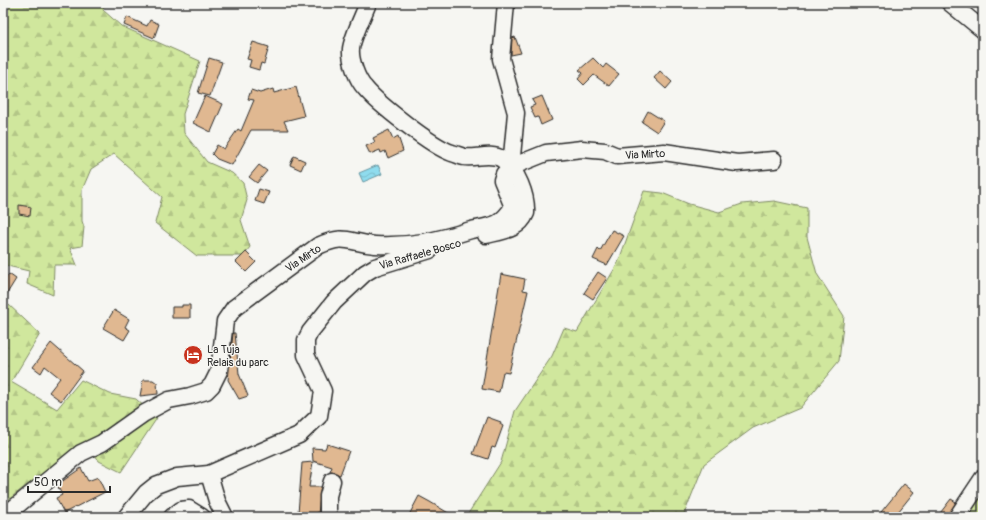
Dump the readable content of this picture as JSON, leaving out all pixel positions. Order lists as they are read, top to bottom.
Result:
{
  "streets": {
    "street": ["Via Mirto", "Via Raffaele Bosco"]
  },
  "crossings": [
    ["Via Mirto", "Via Raffaele Bosco"]
  ],
  "places": {
    "hotel": ["La Tuja Relais du parc"]
  },
  "scale_bar": "50 m"
}
